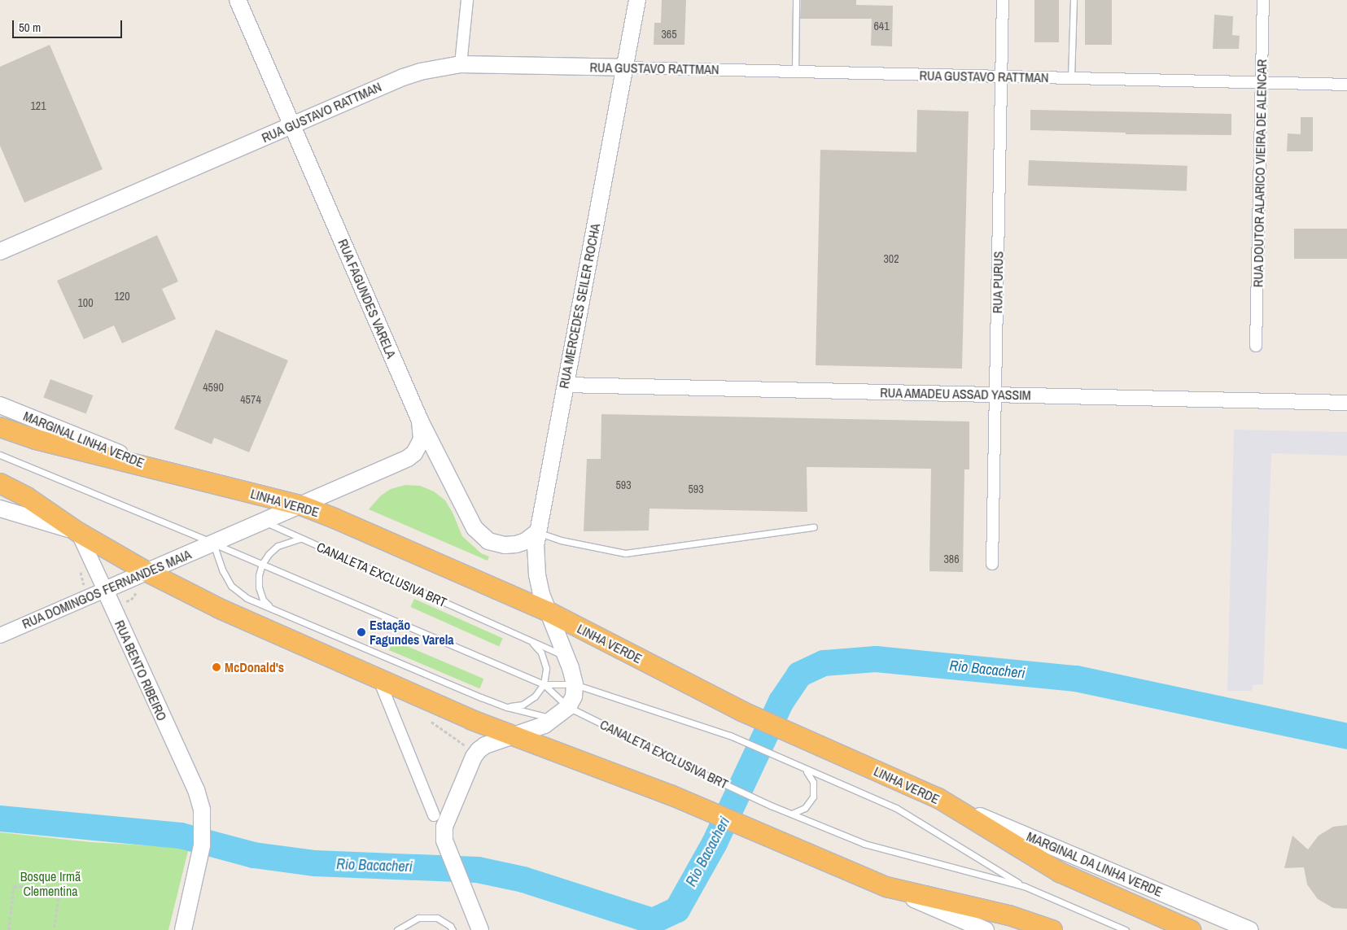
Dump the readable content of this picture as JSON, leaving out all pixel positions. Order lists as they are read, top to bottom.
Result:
{
  "streets": {
    "highway": ["LINHA VERDE"],
    "main road": [
      "RUA GUSTAVO RATTMAN",
      "RUA FAGUNDES VARELA",
      "RUA MERCEDES SEILER ROCHA",
      "MARGINAL LINHA VERDE",
      "RUA DOMINGOS FERNANDES MAIA",
      "RUA BENTO RIBEIRO",
      "MARGINAL DA LINHA VERDE"
    ],
    "street": ["RUA DOUTOR ALARICO VIEIRA DE ALENCAR", "RUA PURUS", "RUA AMADEU ASSAD YASSIM"],
    "lane": ["CANALETA EXCLUSIVA BRT"]
  },
  "crossings": [
    ["RUA GUSTAVO RATTMAN", "RUA DOUTOR ALARICO VIEIRA DE ALENCAR"],
    ["RUA GUSTAVO RATTMAN", "RUA PURUS"],
    ["RUA GUSTAVO RATTMAN", "RUA FAGUNDES VARELA"],
    ["RUA GUSTAVO RATTMAN", "RUA MERCEDES SEILER ROCHA"],
    ["RUA PURUS", "RUA AMADEU ASSAD YASSIM"],
    ["RUA FAGUNDES VARELA", "RUA MERCEDES SEILER ROCHA"],
    ["RUA FAGUNDES VARELA", "RUA DOMINGOS FERNANDES MAIA"],
    ["RUA MERCEDES SEILER ROCHA", "RUA AMADEU ASSAD YASSIM"],
    ["RUA MERCEDES SEILER ROCHA", "LINHA VERDE"],
    ["RUA MERCEDES SEILER ROCHA", "CANALETA EXCLUSIVA BRT"],
    ["MARGINAL LINHA VERDE", "LINHA VERDE"],
    ["LINHA VERDE", "RUA DOMINGOS FERNANDES MAIA"],
    ["LINHA VERDE", "MARGINAL DA LINHA VERDE"],
    ["CANALETA EXCLUSIVA BRT", "RUA DOMINGOS FERNANDES MAIA"],
    ["RUA DOMINGOS FERNANDES MAIA", "RUA BENTO RIBEIRO"]
  ],
  "water": ["Rio Bacacheri"],
  "parks": ["Bosque Irmã Clementina"],
  "places": ["Estação Fagundes Varela", "McDonald's"],
  "house_numbers": [
    "641",
    "365",
    "121",
    "302",
    "120",
    "100",
    "4590",
    "4574",
    "593",
    "593",
    "386"
  ],
  "scale_bar": "50 m"
}
